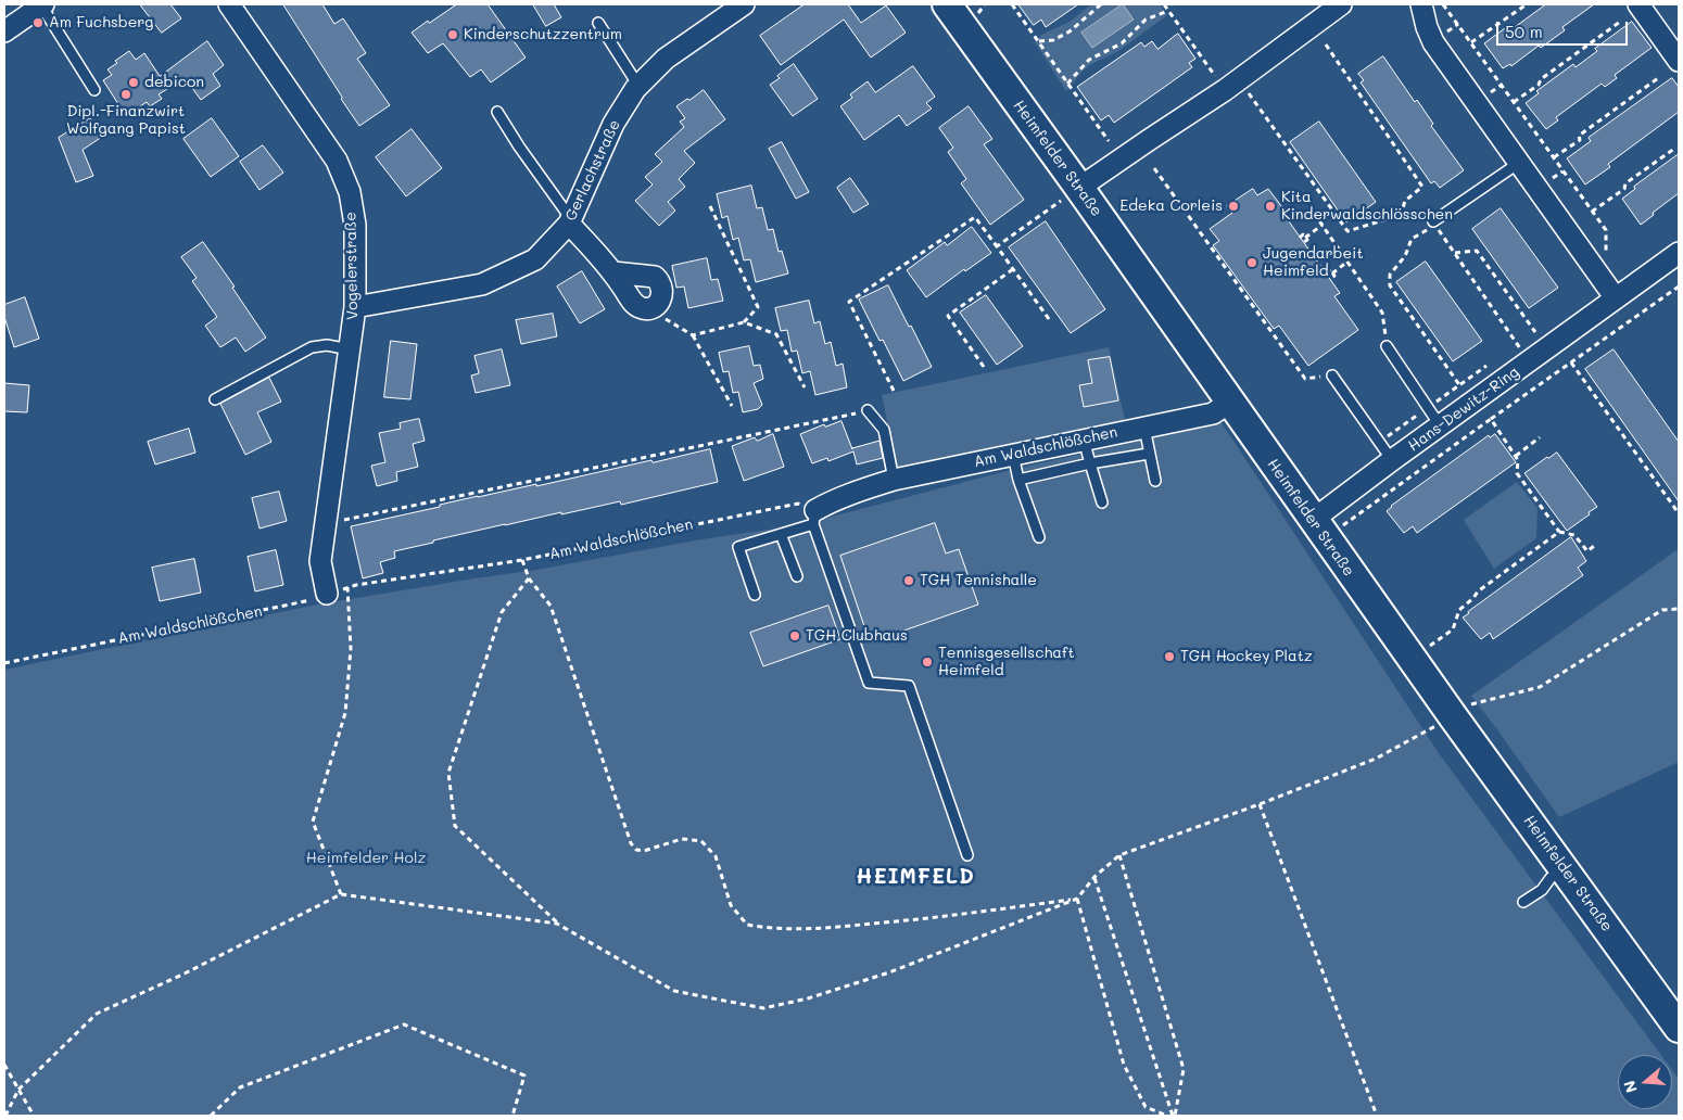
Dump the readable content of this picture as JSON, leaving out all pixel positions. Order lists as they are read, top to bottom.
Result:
{
  "streets": {
    "street": [
      "Heimfelder Straße",
      "Gerlachstraße",
      "Vogelerstraße",
      "Hans-Dewitz-Ring",
      "Am Waldschlößchen"
    ]
  },
  "crossings": [
    ["Heimfelder Straße", "Hans-Dewitz-Ring"],
    ["Heimfelder Straße", "Am Waldschlößchen"],
    ["Gerlachstraße", "Vogelerstraße"],
    ["Vogelerstraße", "Am Waldschlößchen"]
  ],
  "districts": ["HEIMFELD"],
  "parks": ["Heimfelder Holz"],
  "places": [
    "Am Fuchsberg",
    "Kinderschutzzentrum",
    "debicon",
    "Dipl.-Finanzwirt Wolfgang Papist",
    "Edeka Corleis",
    "Kita Kinderwaldschlösschen",
    "Jugendarbeit Heimfeld",
    "TGH Tennishalle",
    "TGH Clubhaus",
    "TGH Hockey Platz",
    "Tennisgesellschaft Heimfeld"
  ],
  "scale_bar": "50 m",
  "north": "left"
}
